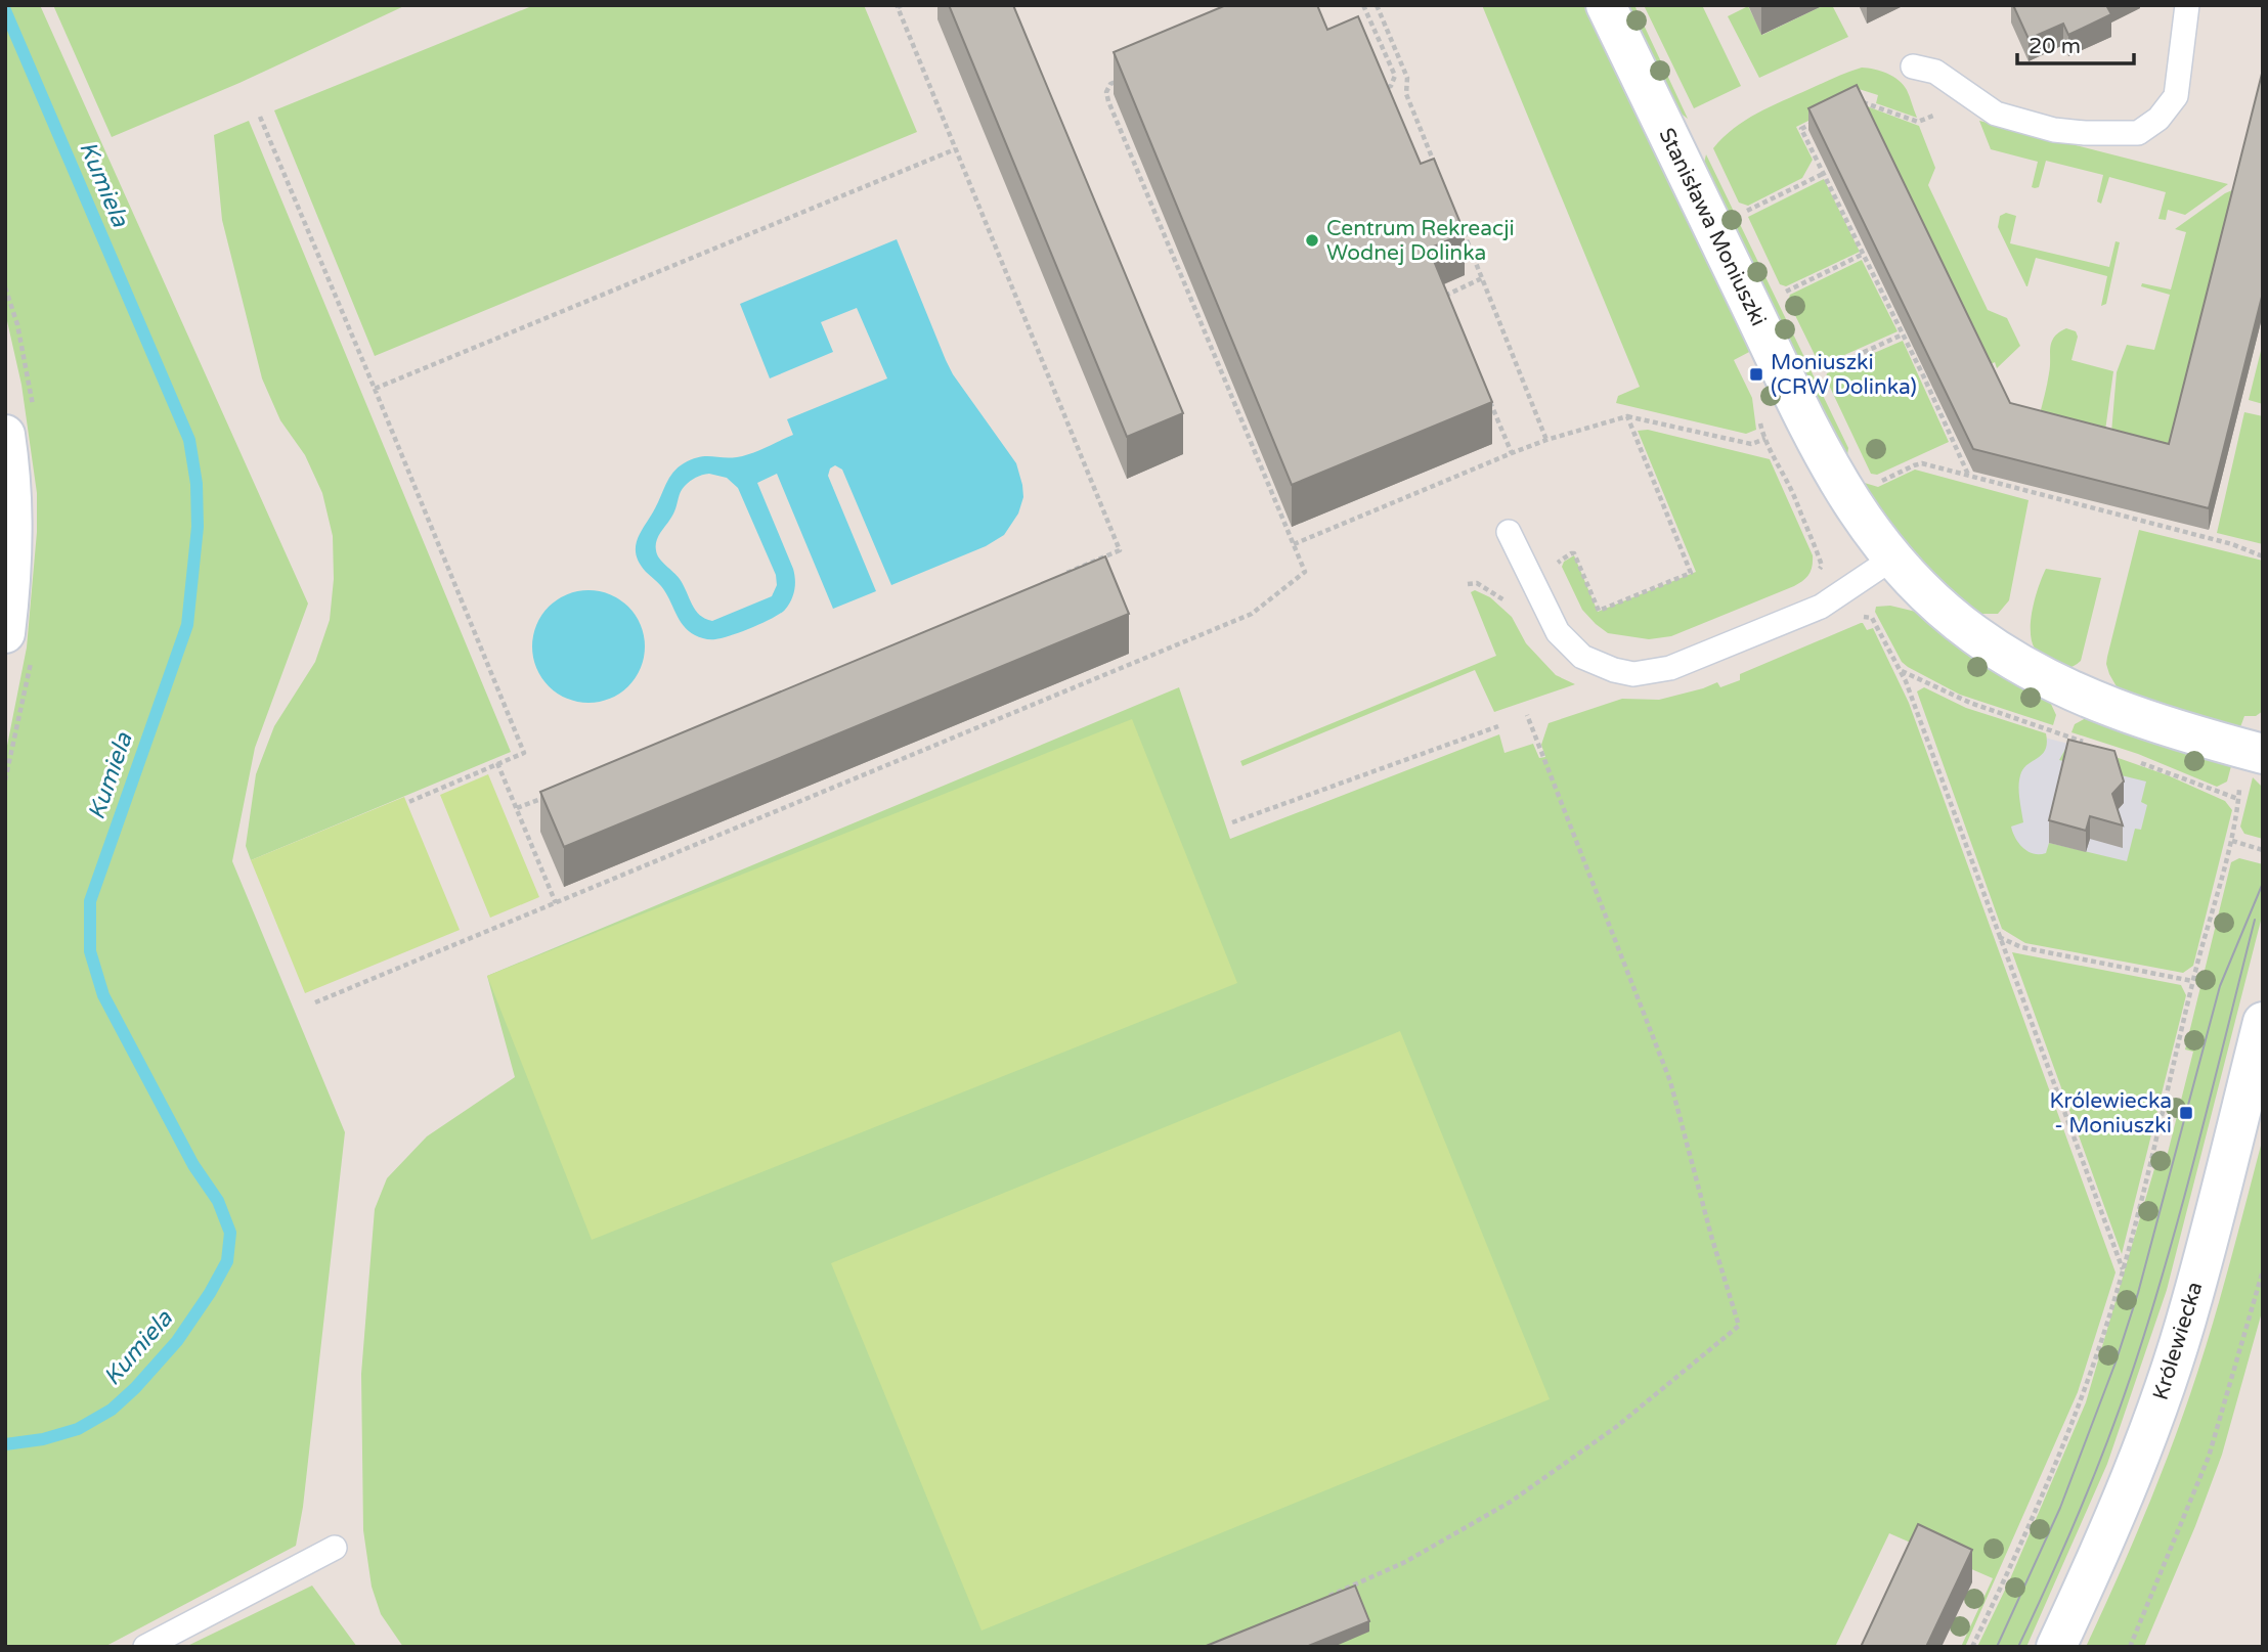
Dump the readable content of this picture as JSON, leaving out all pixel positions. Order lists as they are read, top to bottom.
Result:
{
  "streets": {
    "street": ["Stanisława Moniuszki", "Królewiecka"]
  },
  "water": ["Kumiela"],
  "places": {
    "other": ["Centrum Rekreacji Wodnej Dolinka"],
    "transit": ["Moniuszki (CRW Dolinka)", "Królewiecka - Moniuszki"]
  },
  "scale_bar": "20 m"
}
